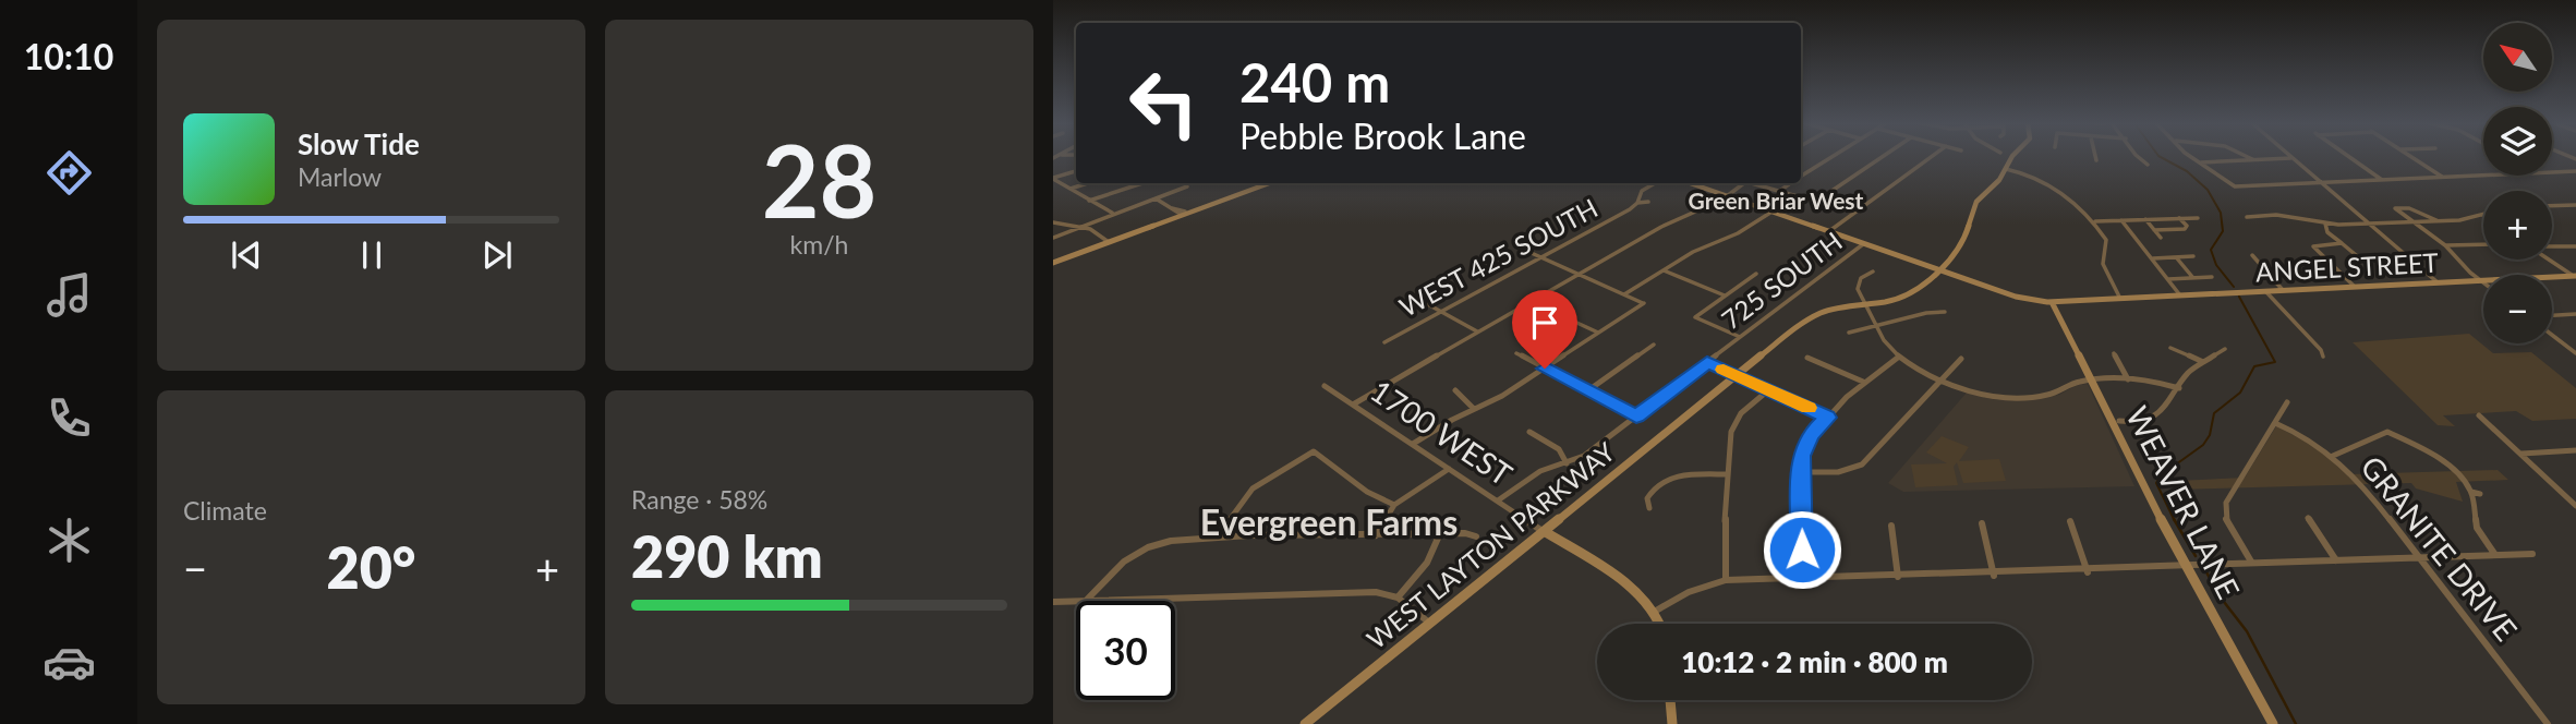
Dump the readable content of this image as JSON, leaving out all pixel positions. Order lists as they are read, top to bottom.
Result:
{
  "streets": {
    "main road": [
      "ANGEL STREET",
      "1700 WEST",
      "WEAVER LANE",
      "WEST LAYTON PARKWAY"
    ],
    "street": ["WEST 425 SOUTH", "725 SOUTH", "GRANITE DRIVE"]
  },
  "crossings": [
    ["ANGEL STREET", "725 SOUTH"],
    ["ANGEL STREET", "WEAVER LANE"],
    ["ANGEL STREET", "WEST LAYTON PARKWAY"],
    ["725 SOUTH", "1700 WEST"],
    ["1700 WEST", "WEST LAYTON PARKWAY"]
  ],
  "districts": ["Green Briar West", "Evergreen Farms"],
  "north": "top left",
  "page": {
    "tabs": "10:10",
    "tile": [
      ["28", "km/h"],
      "Climate",
      ["Range · 58%", "290 km"]
    ],
    "map_buttons": ["+", "−"],
    "turn": ["240 m", "Pebble Brook Lane"],
    "song": ["Slow Tide", "Marlow"],
    "heat": ["−", "20°", "+"],
    "limit": "30",
    "trip": "10:12 · 2 min · 800 m"
  }
}
